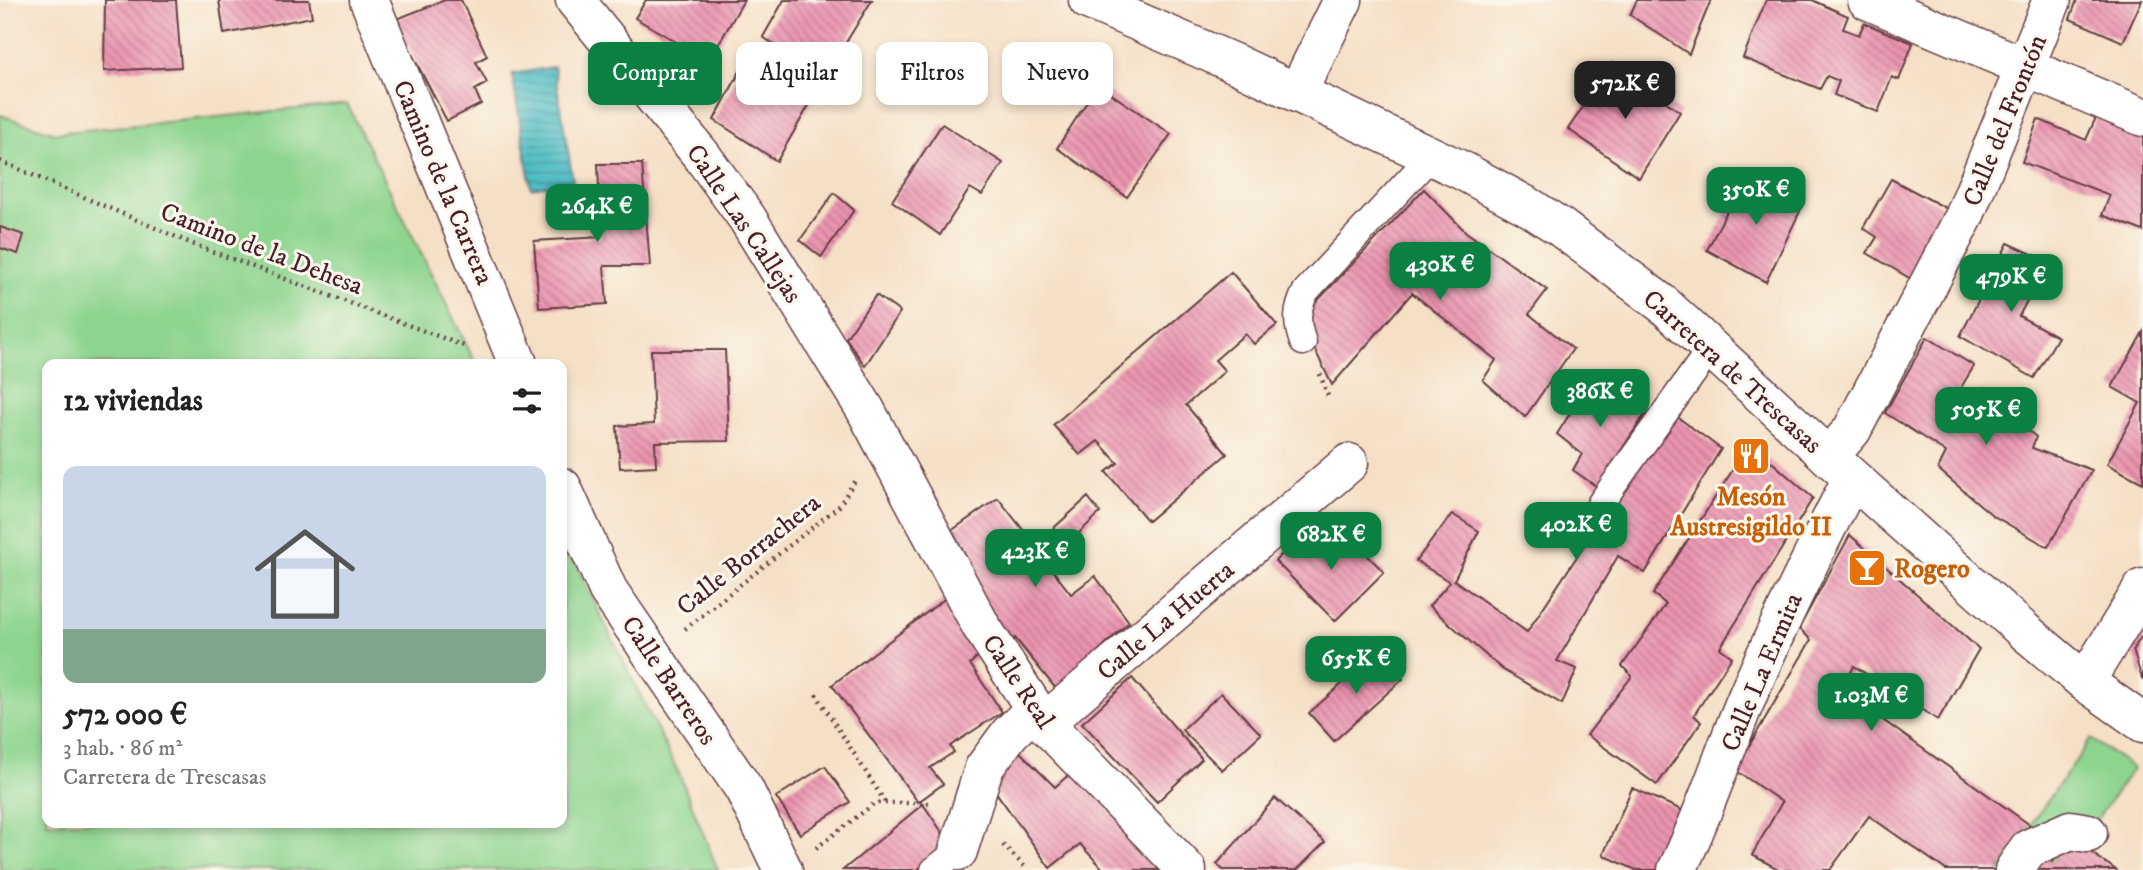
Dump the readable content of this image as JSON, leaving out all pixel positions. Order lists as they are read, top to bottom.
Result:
{
  "streets": {
    "street": [
      "Calle del Frontón",
      "Camino de la Carrera",
      "Calle Las Callejas",
      "Carretera de Trescasas",
      "Calle La Huerta",
      "Calle La Ermita",
      "Calle Barreros",
      "Calle Real"
    ],
    "path": ["Camino de la Dehesa", "Calle Borrachera"]
  },
  "crossings": [
    ["Calle del Frontón", "Carretera de Trescasas"],
    ["Calle del Frontón", "Calle La Ermita"],
    ["Calle Las Callejas", "Calle Borrachera"],
    ["Calle Las Callejas", "Calle Real"],
    ["Carretera de Trescasas", "Calle La Ermita"],
    ["Calle Borrachera", "Calle Barreros"],
    ["Calle Borrachera", "Calle Real"],
    ["Calle La Huerta", "Calle Real"]
  ],
  "places": {
    "restaurant": ["Mesón Austresigildo II"],
    "bar": ["Rogero"]
  },
  "page": {
    "chip": [
      "Comprar",
      "Alquilar",
      "Filtros",
      "Nuevo"
    ],
    "price": [
      "572K €",
      "350K €",
      "264K €",
      "430K €",
      "479K €",
      "386K €",
      "505K €",
      "402K €",
      "682K €",
      "423K €",
      "655K €",
      "1.03M €"
    ],
    "heading": "12 viviendas",
    "list": [
      {
        "name": "572 000 €",
        "note": "3 hab. · 86 m² · Carretera de Trescasas"
      }
    ]
  }
}
